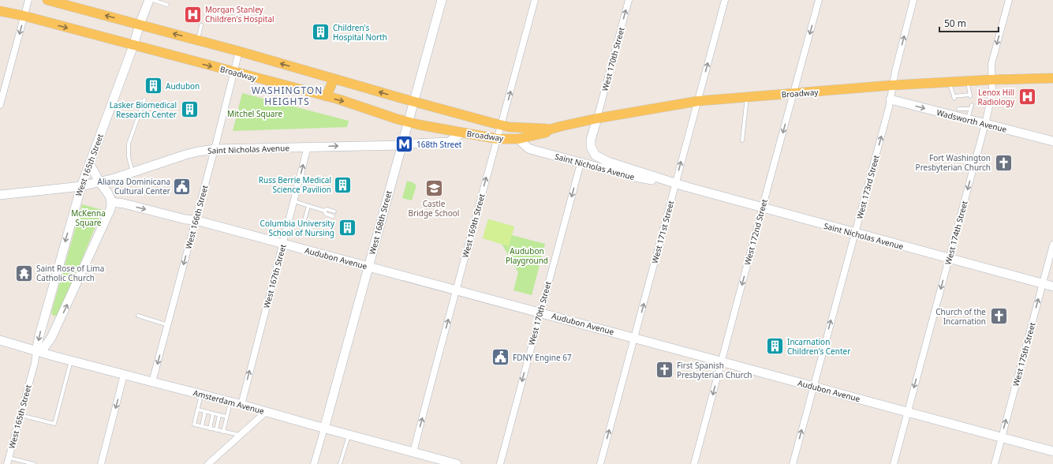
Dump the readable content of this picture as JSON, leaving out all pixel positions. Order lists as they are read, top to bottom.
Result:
{
  "streets": {
    "main road": ["Broadway"],
    "street": [
      "West 170th Street",
      "Wadsworth Avenue",
      "Saint Nicholas Avenue",
      "West 165th Street",
      "West 173rd Street",
      "West 166th Street",
      "West 168th Street",
      "West 169th Street",
      "West 171st Street",
      "West 172nd Street",
      "West 174th Street",
      "Audubon Avenue",
      "West 167th Street",
      "West 175th Street",
      "Amsterdam Avenue"
    ]
  },
  "crossings": [
    ["West 170th Street", "Broadway"],
    ["West 170th Street", "Saint Nicholas Avenue"],
    ["West 170th Street", "Audubon Avenue"],
    ["Broadway", "Saint Nicholas Avenue"],
    ["Broadway", "West 165th Street"],
    ["Broadway", "West 173rd Street"],
    ["Broadway", "West 166th Street"],
    ["Broadway", "West 168th Street"],
    ["Broadway", "West 169th Street"],
    ["Broadway", "West 171st Street"],
    ["Broadway", "West 172nd Street"],
    ["Broadway", "West 174th Street"],
    ["Wadsworth Avenue", "West 173rd Street"],
    ["Wadsworth Avenue", "West 174th Street"],
    ["Saint Nicholas Avenue", "West 165th Street"],
    ["Saint Nicholas Avenue", "West 173rd Street"],
    ["Saint Nicholas Avenue", "West 166th Street"],
    ["Saint Nicholas Avenue", "West 168th Street"],
    ["Saint Nicholas Avenue", "West 171st Street"],
    ["Saint Nicholas Avenue", "West 172nd Street"],
    ["Saint Nicholas Avenue", "West 174th Street"],
    ["Saint Nicholas Avenue", "West 167th Street"],
    ["Saint Nicholas Avenue", "West 175th Street"],
    ["West 165th Street", "Amsterdam Avenue"],
    ["West 173rd Street", "Audubon Avenue"],
    ["West 166th Street", "Audubon Avenue"],
    ["West 166th Street", "Amsterdam Avenue"],
    ["West 168th Street", "Audubon Avenue"],
    ["West 168th Street", "Amsterdam Avenue"],
    ["West 169th Street", "Audubon Avenue"],
    ["West 169th Street", "Amsterdam Avenue"],
    ["West 171st Street", "Audubon Avenue"],
    ["West 172nd Street", "Audubon Avenue"],
    ["West 174th Street", "Audubon Avenue"],
    ["Audubon Avenue", "West 167th Street"],
    ["Audubon Avenue", "West 175th Street"],
    ["West 167th Street", "Amsterdam Avenue"]
  ],
  "one_way": [
    "Wadsworth Avenue",
    "West 173rd Street",
    "West 166th Street",
    "West 169th Street",
    "West 171st Street",
    "West 172nd Street",
    "West 174th Street",
    "West 167th Street",
    "West 175th Street"
  ],
  "districts": ["WASHINGTON HEIGHTS"],
  "parks": ["Mitchel Square", "McKenna Square", "Audubon Playground"],
  "places": {
    "hospital": ["Morgan Stanley Children's Hospital", "Lenox Hill Radiology"],
    "building": [
      "Children's Hospital North",
      "Audubon",
      "Lasker Biomedical Research Center",
      "Russ Berrie Medical Science Pavilion",
      "Columbia University School of Nursing",
      "Incarnation Children's Center"
    ],
    "metro station": ["168th Street"],
    "church": ["Fort Washington Presbyterian Church", "Church of the Incarnation", "First Spanish Presbyterian Church"],
    "public building": ["Alianza Dominicana Cultural Center", "FDNY Engine 67"],
    "school or university": ["Castle Bridge School"],
    "temple": ["Saint Rose of Lima Catholic Church"]
  },
  "scale_bar": "50 m"
}
